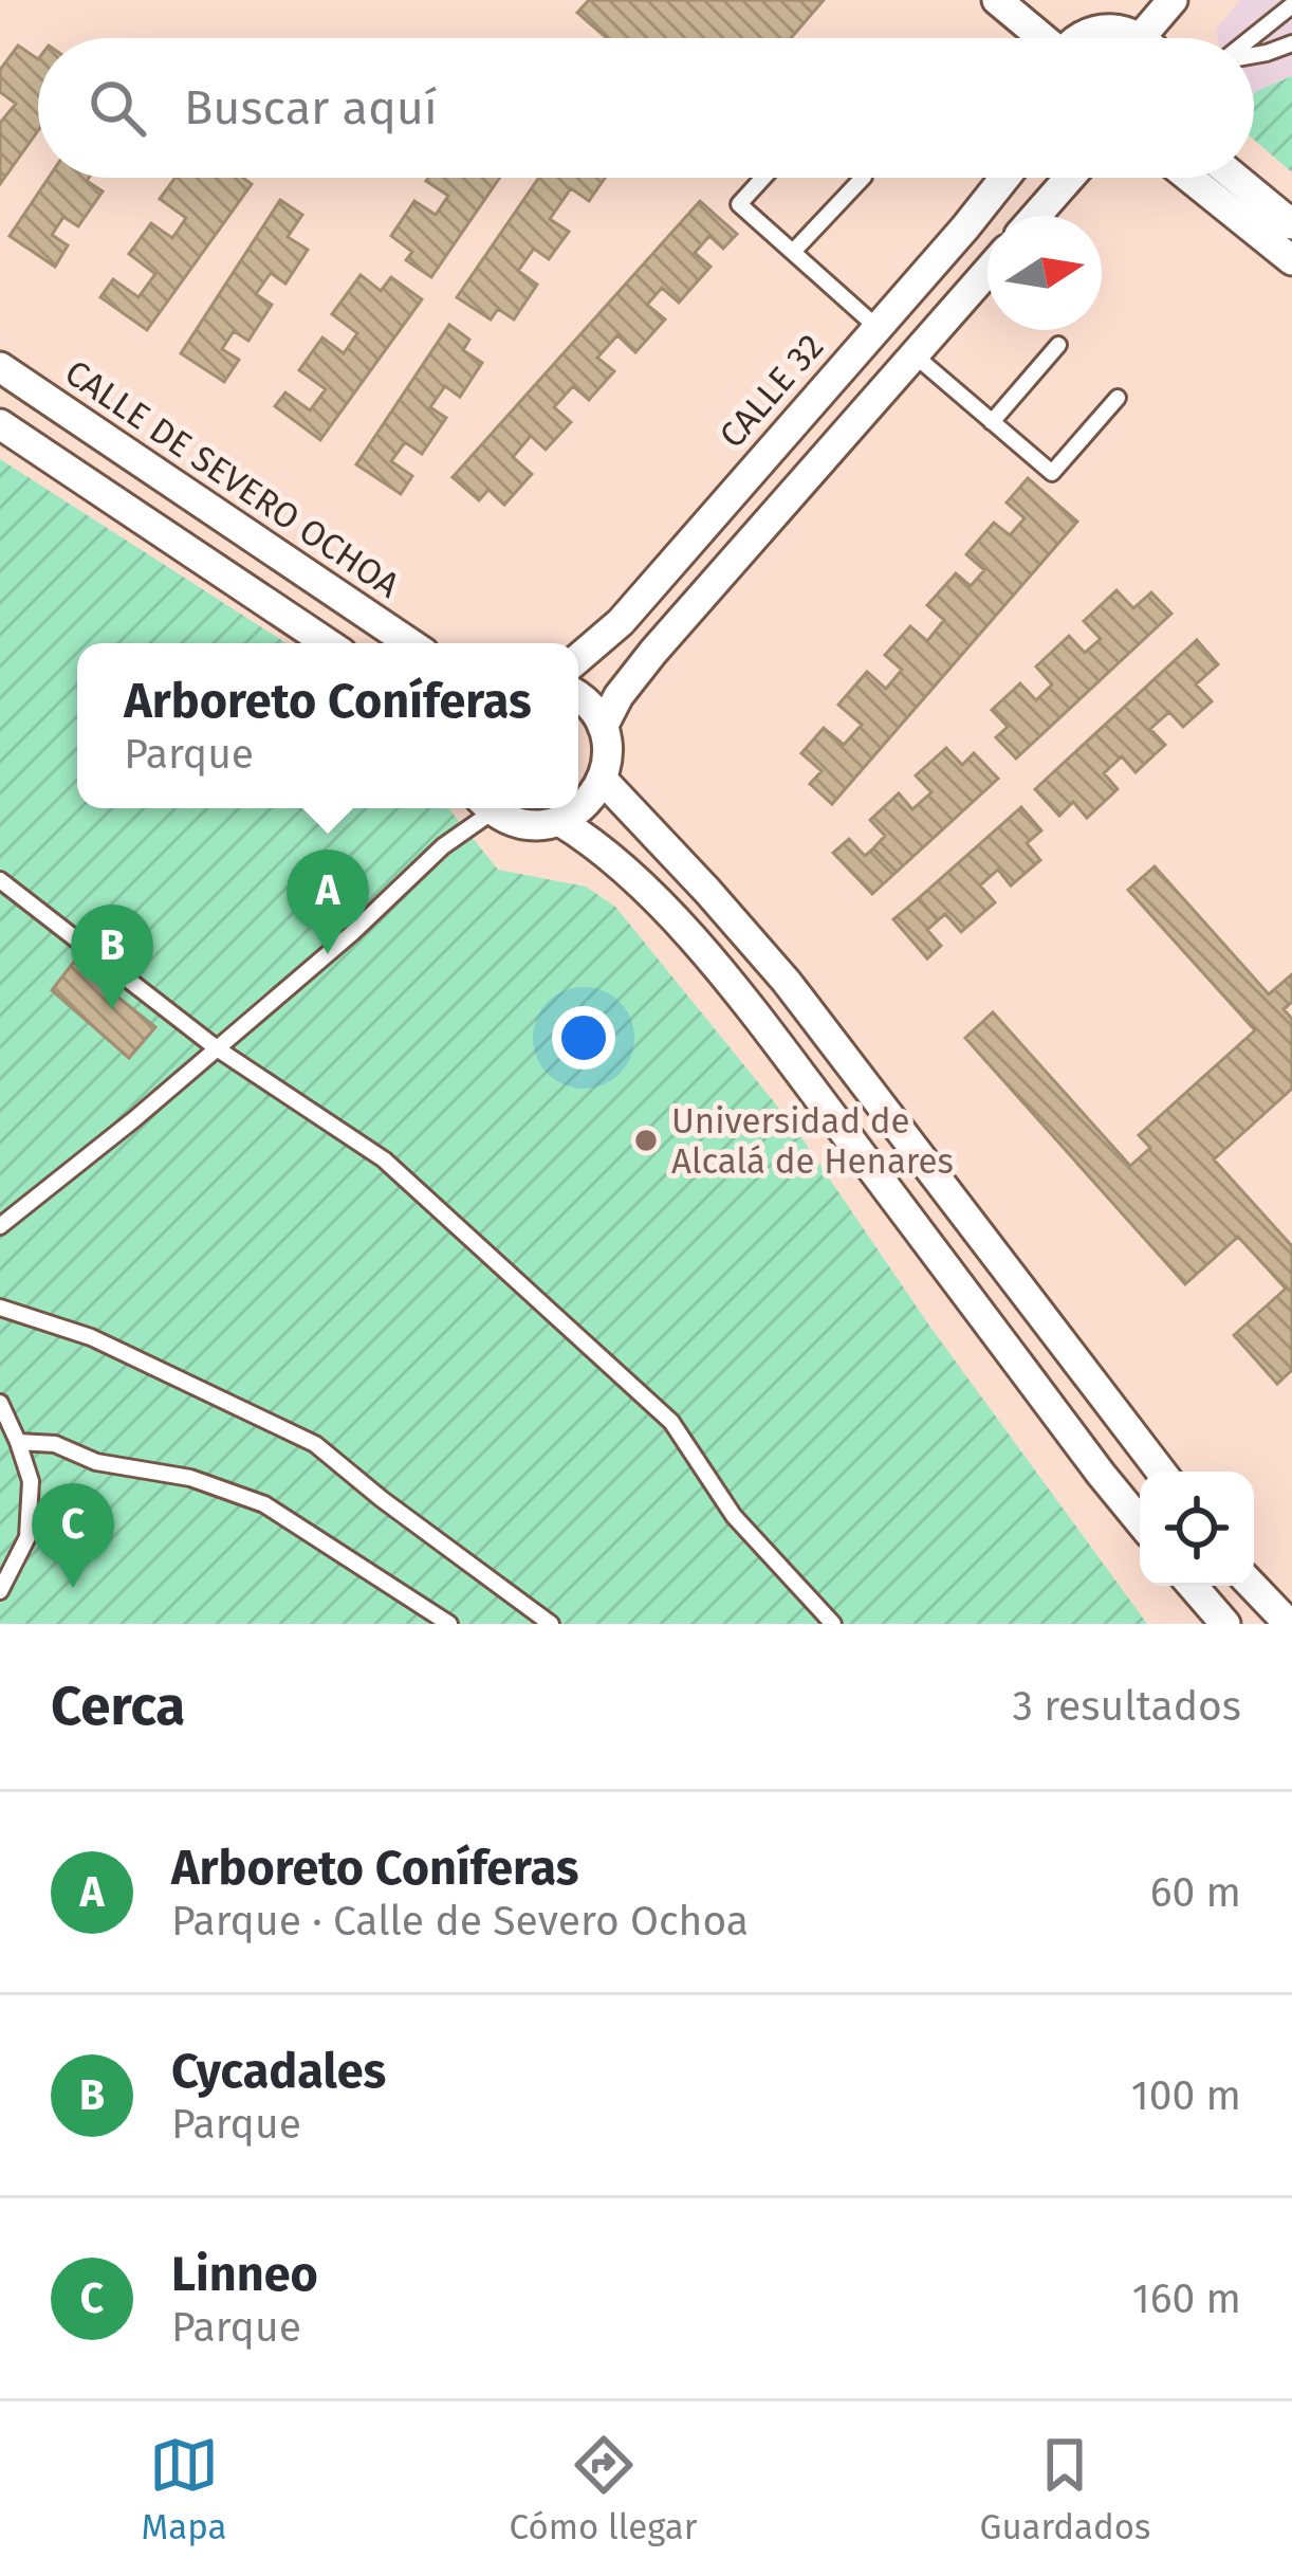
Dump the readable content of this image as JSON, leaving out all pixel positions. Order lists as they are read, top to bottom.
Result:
{
  "streets": {
    "street": ["CALLE 32", "CALLE DE SEVERO OCHOA"]
  },
  "places": ["Universidad de Alcalá de Henares"],
  "north": "right",
  "page": {
    "search": "Buscar aquí",
    "popup": ["Arboreto Coníferas", "Parque"],
    "pins": ["A", "B", "C"],
    "heading": ["Cerca", "3 resultados"],
    "list": [
      {
        "mark": "A",
        "name": "Arboreto Coníferas",
        "note": "Parque · Calle de Severo Ochoa",
        "value": "60 m"
      },
      {
        "mark": "B",
        "name": "Cycadales",
        "note": "Parque",
        "value": "100 m"
      },
      {
        "mark": "C",
        "name": "Linneo",
        "note": "Parque",
        "value": "160 m"
      }
    ],
    "nav": ["Mapa", "Cómo llegar", "Guardados"]
  }
}
